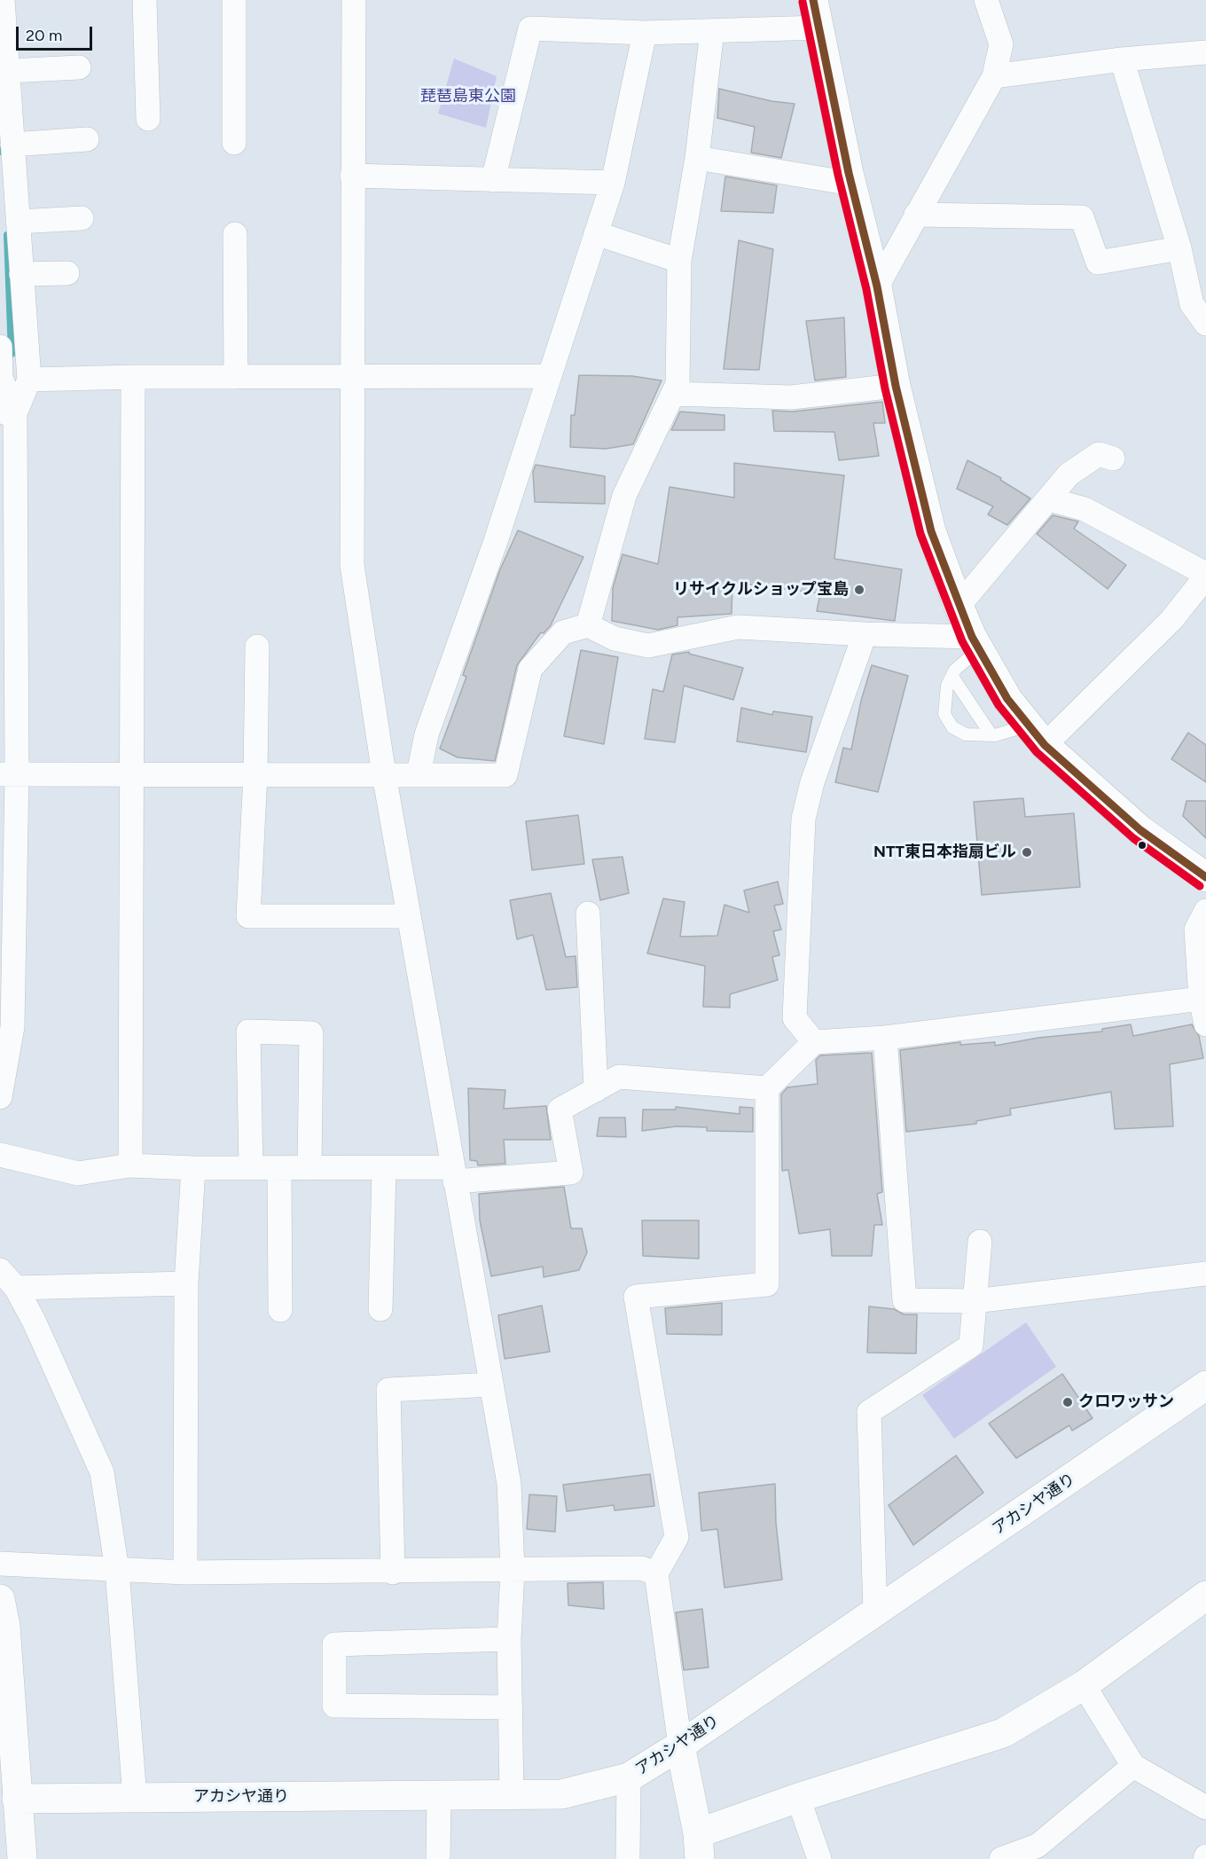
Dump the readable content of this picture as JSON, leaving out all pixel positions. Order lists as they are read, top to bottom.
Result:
{
  "streets": {
    "street": ["アカシヤ通り"]
  },
  "parks": ["琵琶島東公園"],
  "places": ["リサイクルショップ宝島", "NTT東日本指扇ビル", "クロワッサン"],
  "scale_bar": "20 m"
}
